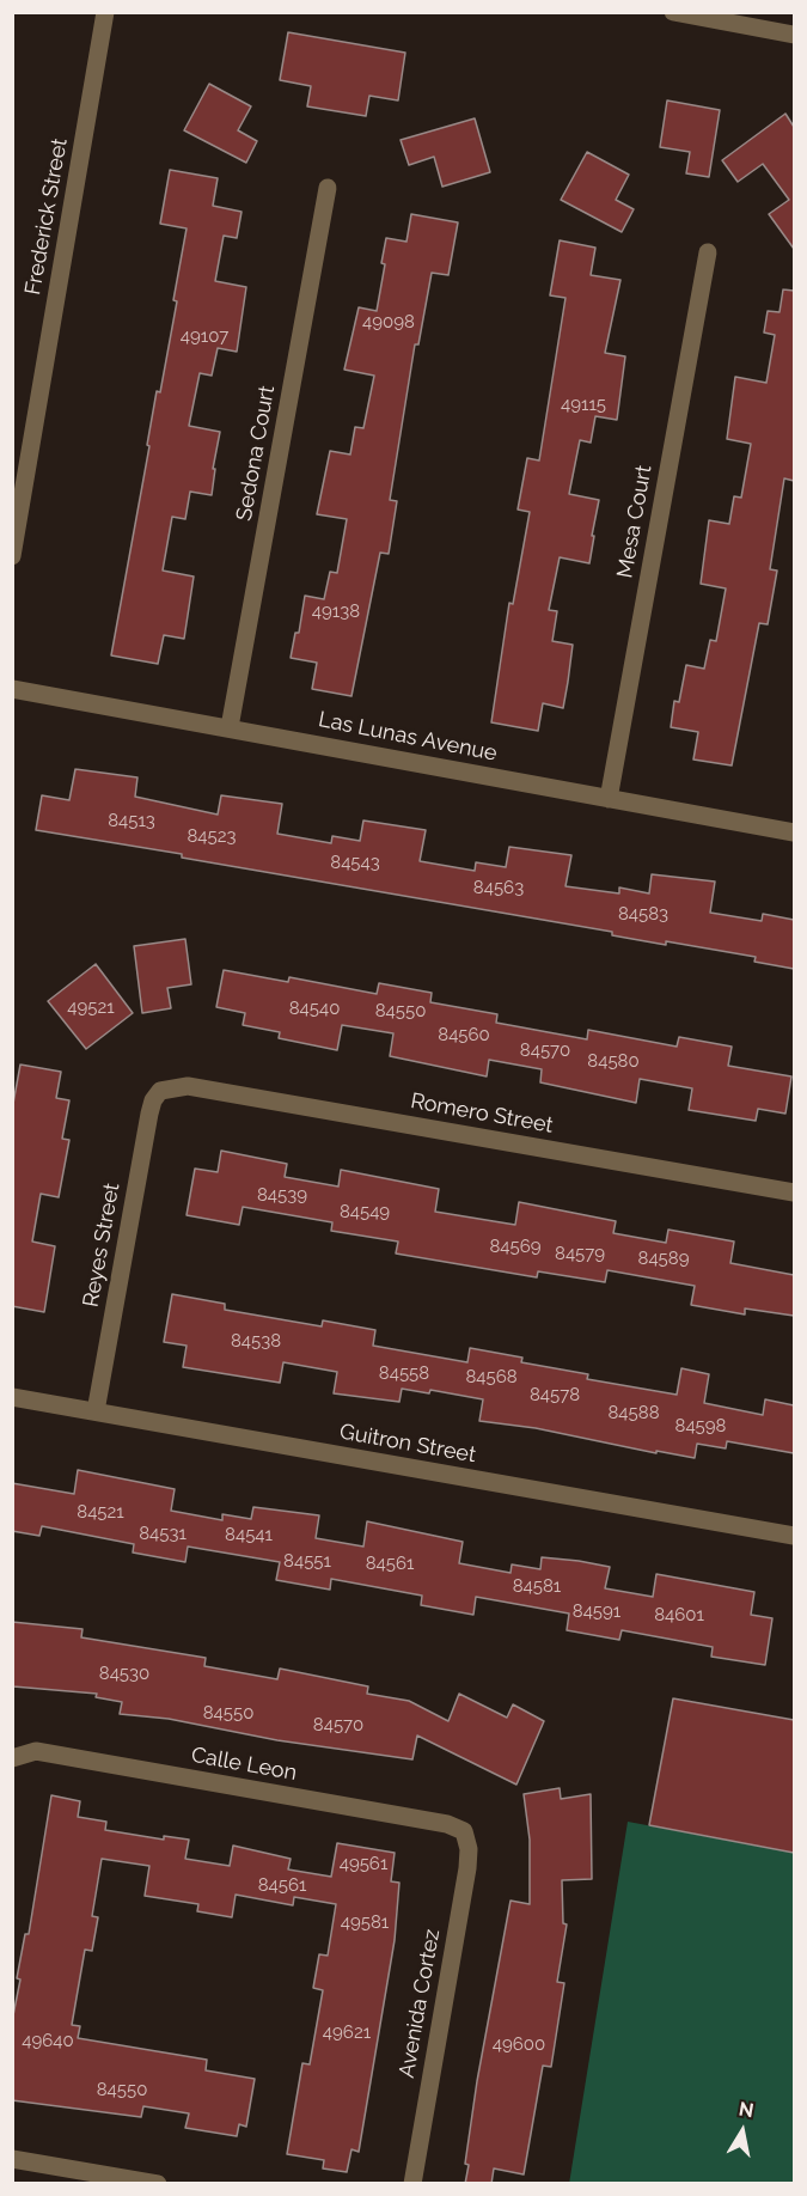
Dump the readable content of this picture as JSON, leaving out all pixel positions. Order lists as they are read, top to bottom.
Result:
{
  "streets": {
    "street": [
      "Frederick Street",
      "Sedona Court",
      "Mesa Court",
      "Las Lunas Avenue",
      "Romero Street",
      "Reyes Street",
      "Guitron Street",
      "Calle Leon",
      "Avenida Cortez"
    ]
  },
  "crossings": [
    ["Sedona Court", "Las Lunas Avenue"],
    ["Mesa Court", "Las Lunas Avenue"],
    ["Romero Street", "Reyes Street"],
    ["Reyes Street", "Guitron Street"],
    ["Calle Leon", "Avenida Cortez"]
  ],
  "house_numbers": [
    "49098",
    "49107",
    "49115",
    "49138",
    "84513",
    "84523",
    "84543",
    "84563",
    "84583",
    "49521",
    "84540",
    "84550",
    "84560",
    "84570",
    "84580",
    "84539",
    "84549",
    "84569",
    "84579",
    "84589",
    "84538",
    "84558",
    "84568",
    "84578",
    "84588",
    "84598",
    "84521",
    "84531",
    "84541",
    "84551",
    "84561",
    "84581",
    "84591",
    "84601",
    "84530",
    "84550",
    "84570",
    "49561",
    "84561",
    "49581",
    "49621",
    "49640",
    "49600",
    "84550"
  ],
  "north": "top"
}
